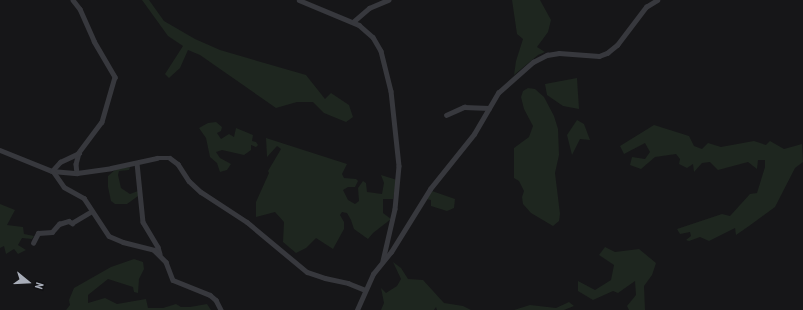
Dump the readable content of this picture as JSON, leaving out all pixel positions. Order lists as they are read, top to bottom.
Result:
{
  "north": "right"
}
